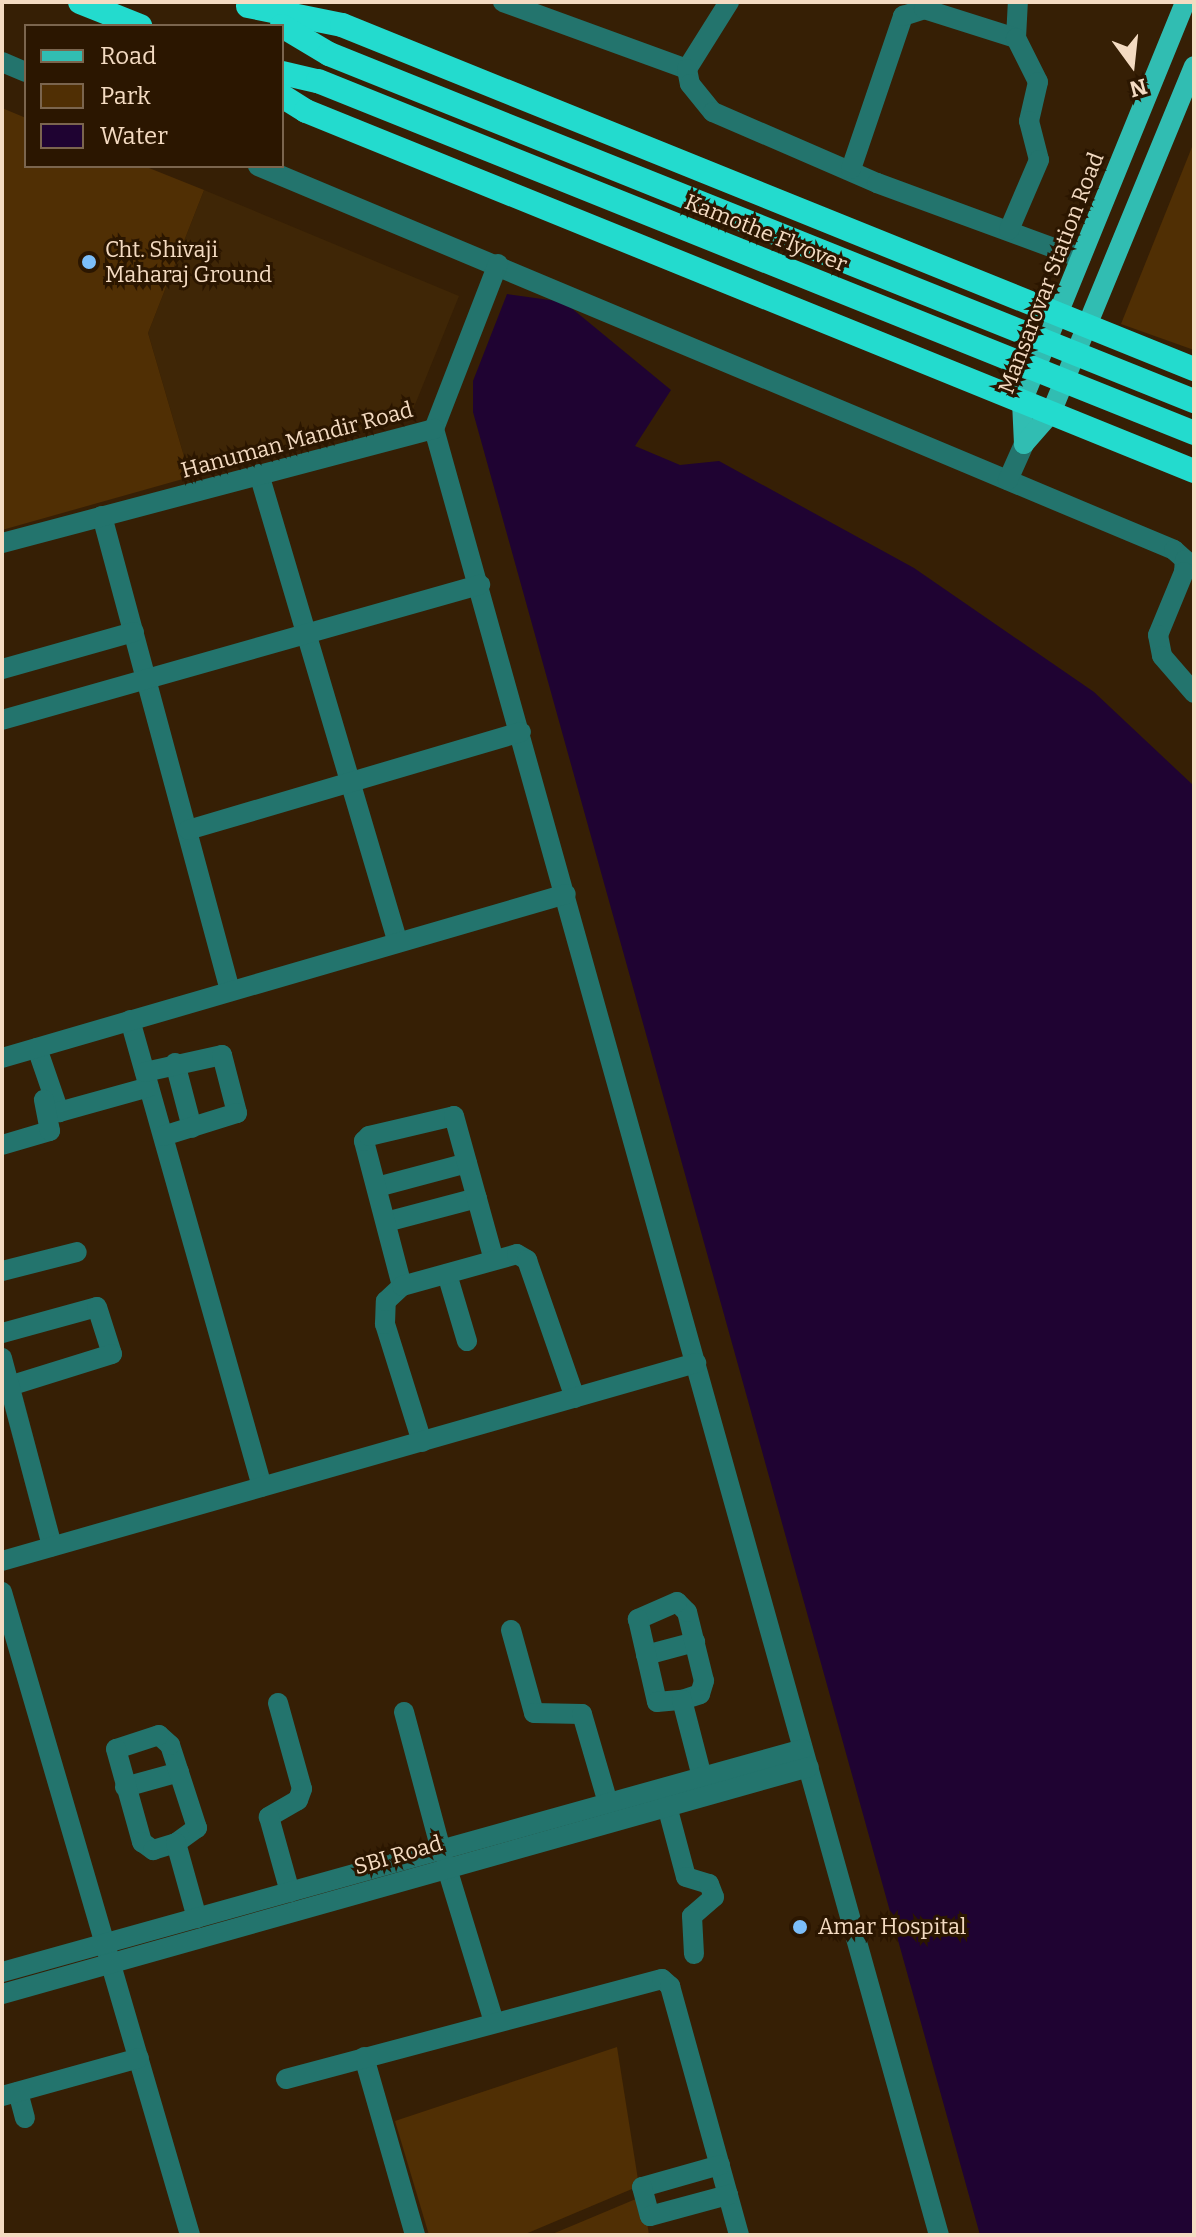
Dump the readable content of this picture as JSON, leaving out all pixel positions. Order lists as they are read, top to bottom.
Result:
{
  "streets": {
    "highway": ["Kamothe Flyover"],
    "main road": ["Mansarovar Station Road"],
    "street": ["Hanuman Mandir Road", "SBI Road"]
  },
  "places": ["Cht. Shivaji Maharaj Ground", "Amar Hospital"],
  "legend": ["Road", "Park", "Water"],
  "north": "bottom"
}
